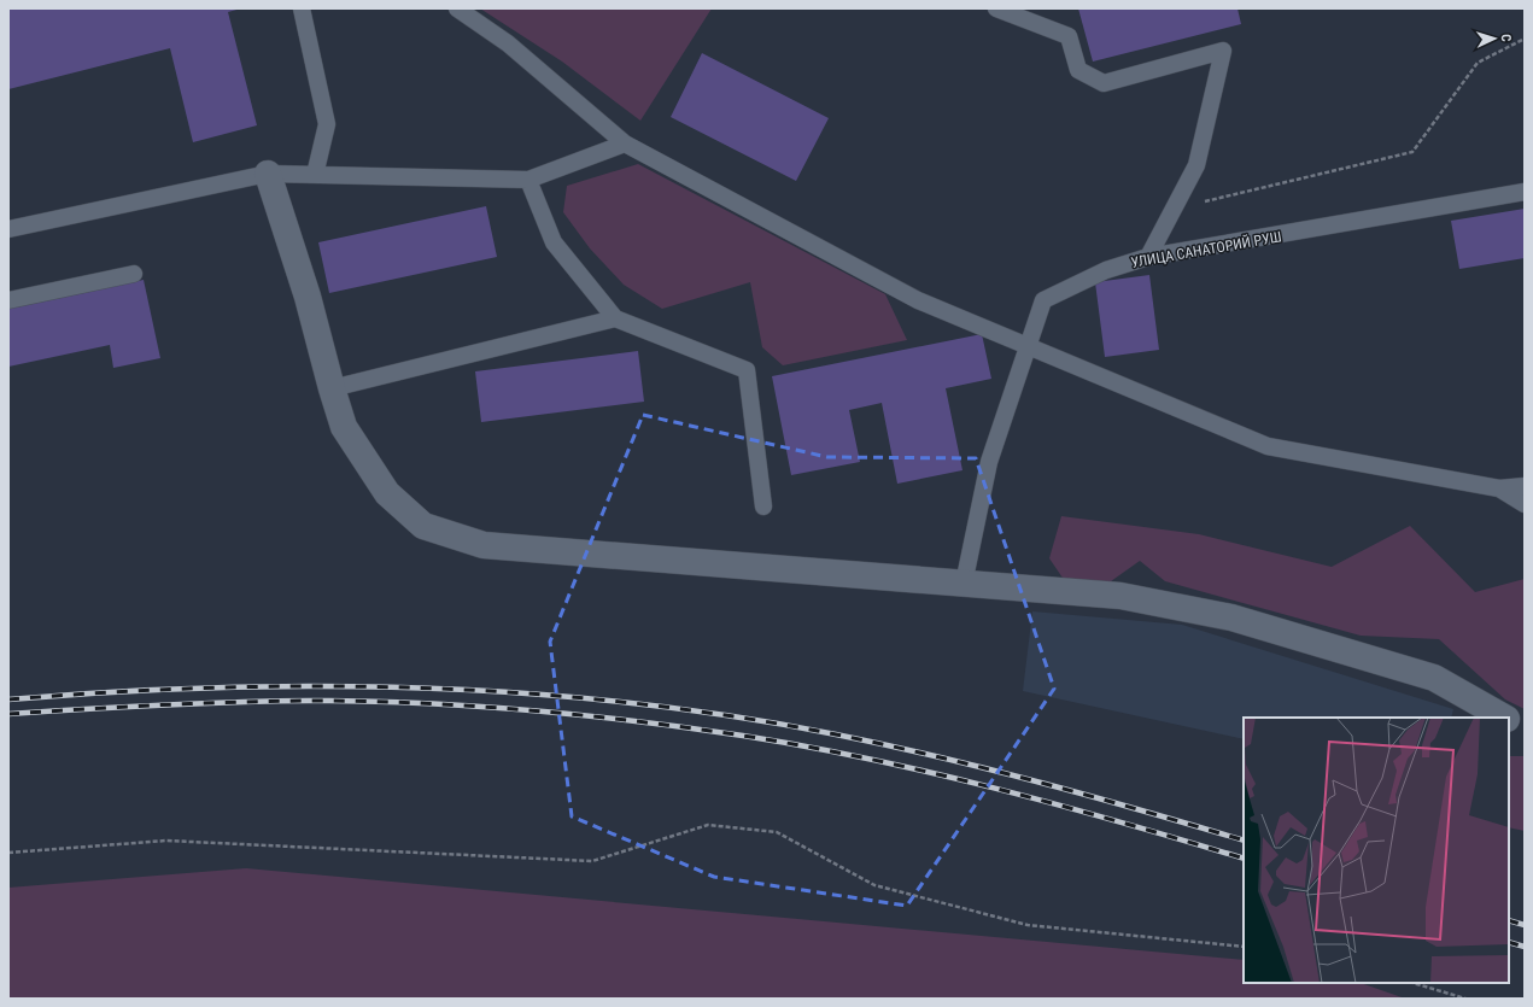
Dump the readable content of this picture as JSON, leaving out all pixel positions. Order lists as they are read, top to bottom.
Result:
{
  "streets": {
    "lane": ["УЛИЦА САНАТОРИЙ РУШ"]
  },
  "north": "right"
}
